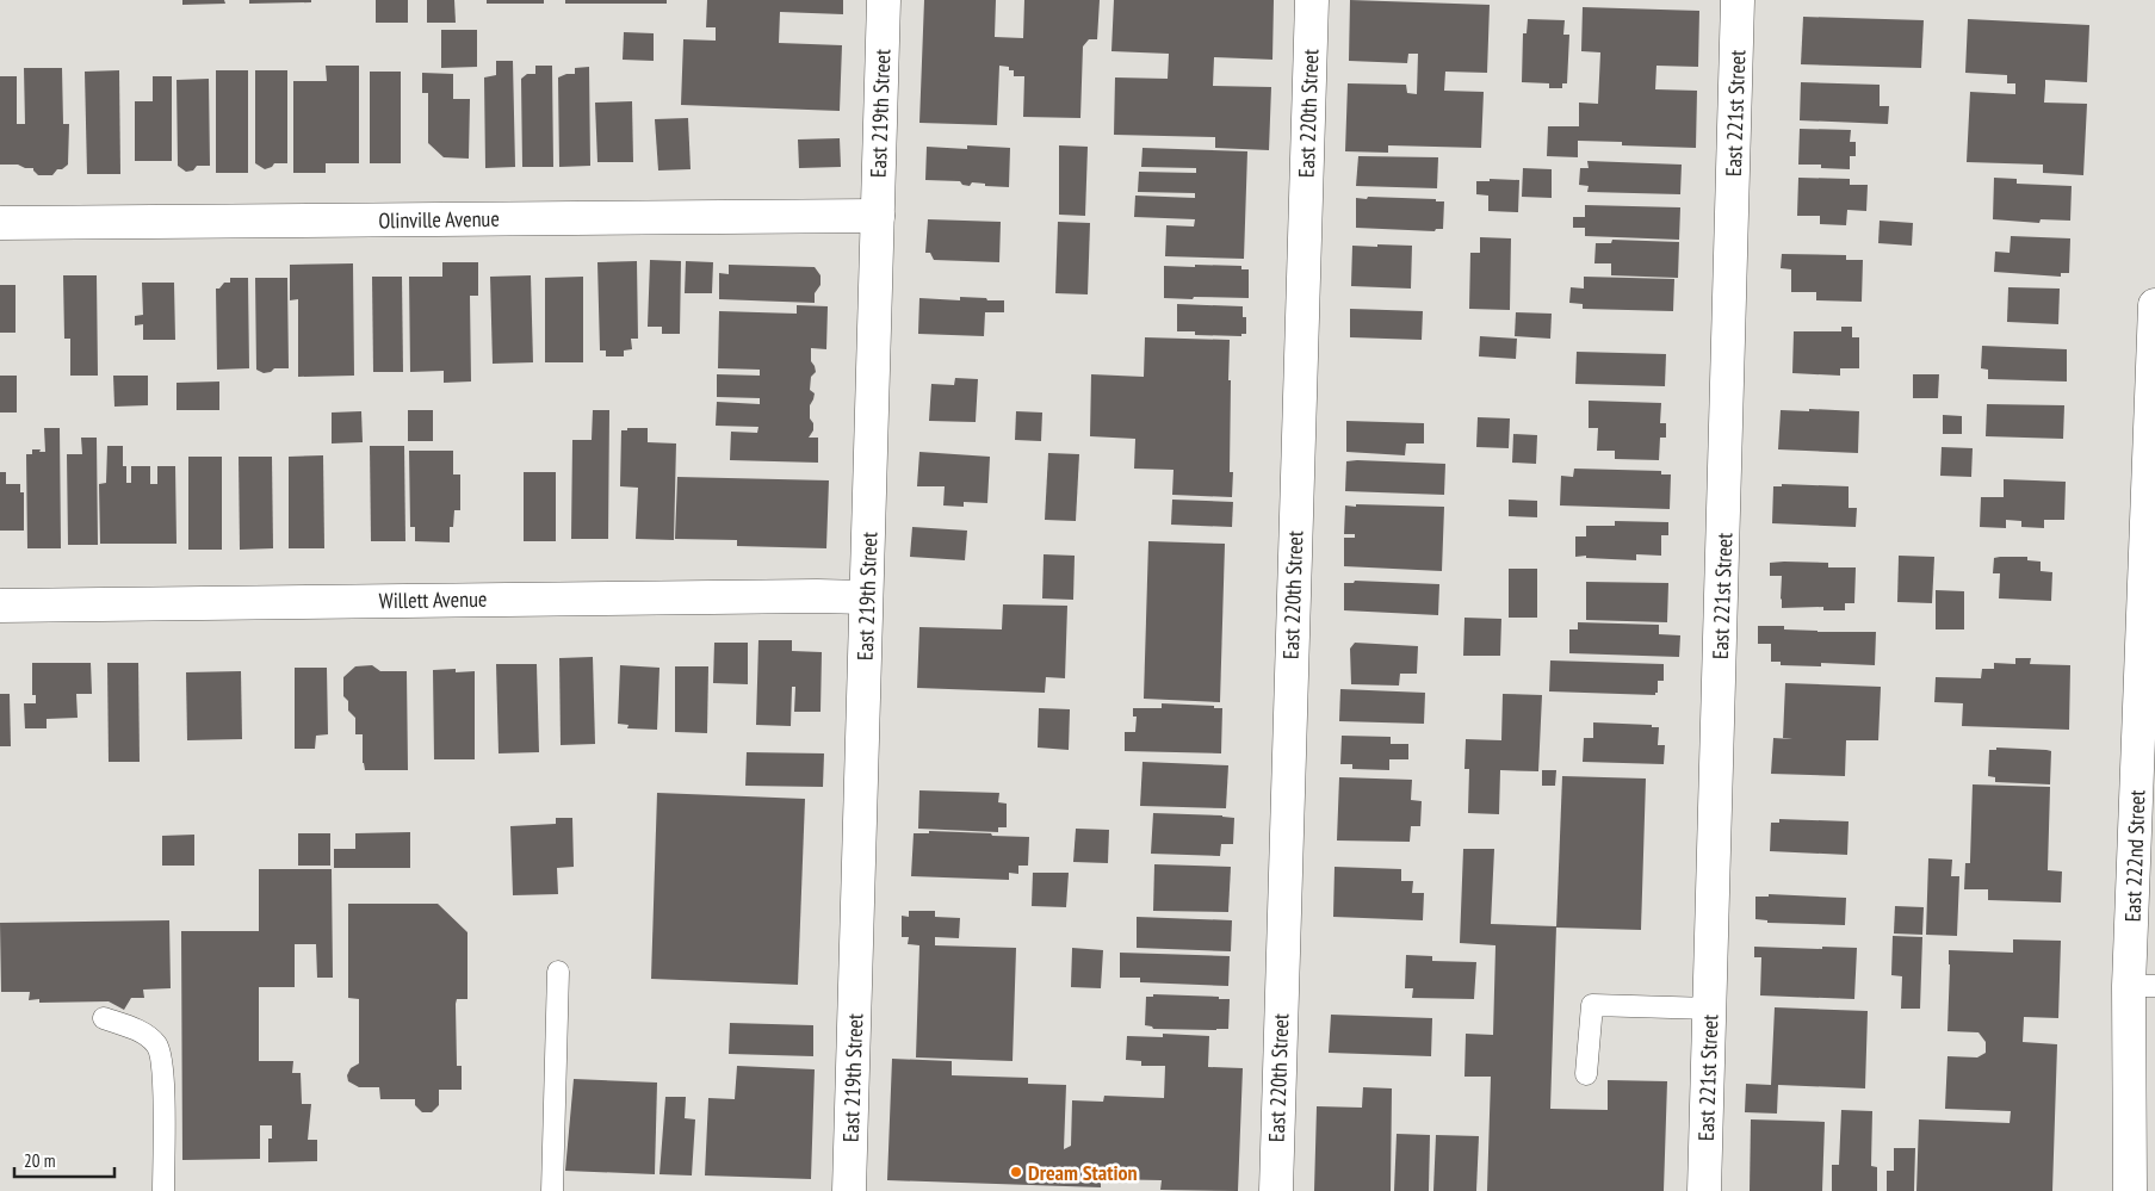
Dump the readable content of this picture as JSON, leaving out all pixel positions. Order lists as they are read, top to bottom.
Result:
{
  "streets": {
    "street": [
      "East 219th Street",
      "East 220th Street",
      "East 221st Street",
      "Olinville Avenue",
      "Willett Avenue",
      "East 222nd Street"
    ]
  },
  "crossings": [
    ["East 219th Street", "Olinville Avenue"],
    ["East 219th Street", "Willett Avenue"]
  ],
  "places": ["Dream Station"],
  "scale_bar": "20 m"
}
